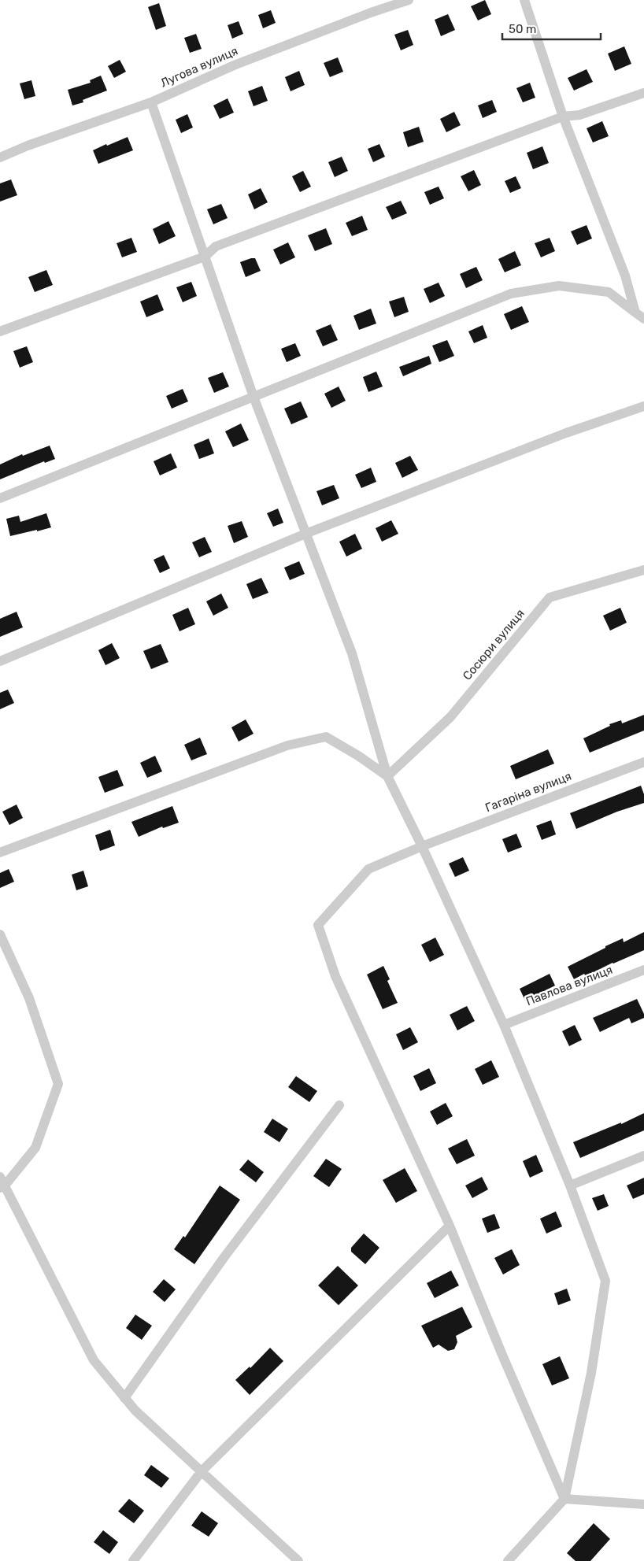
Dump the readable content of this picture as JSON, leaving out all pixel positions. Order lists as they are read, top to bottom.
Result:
{
  "streets": {
    "street": [
      "Лугова вулиця",
      "Сосюри вулиця",
      "Гагаріна вулиця",
      "Павлова вулиця"
    ]
  },
  "scale_bar": "50 m"
}
